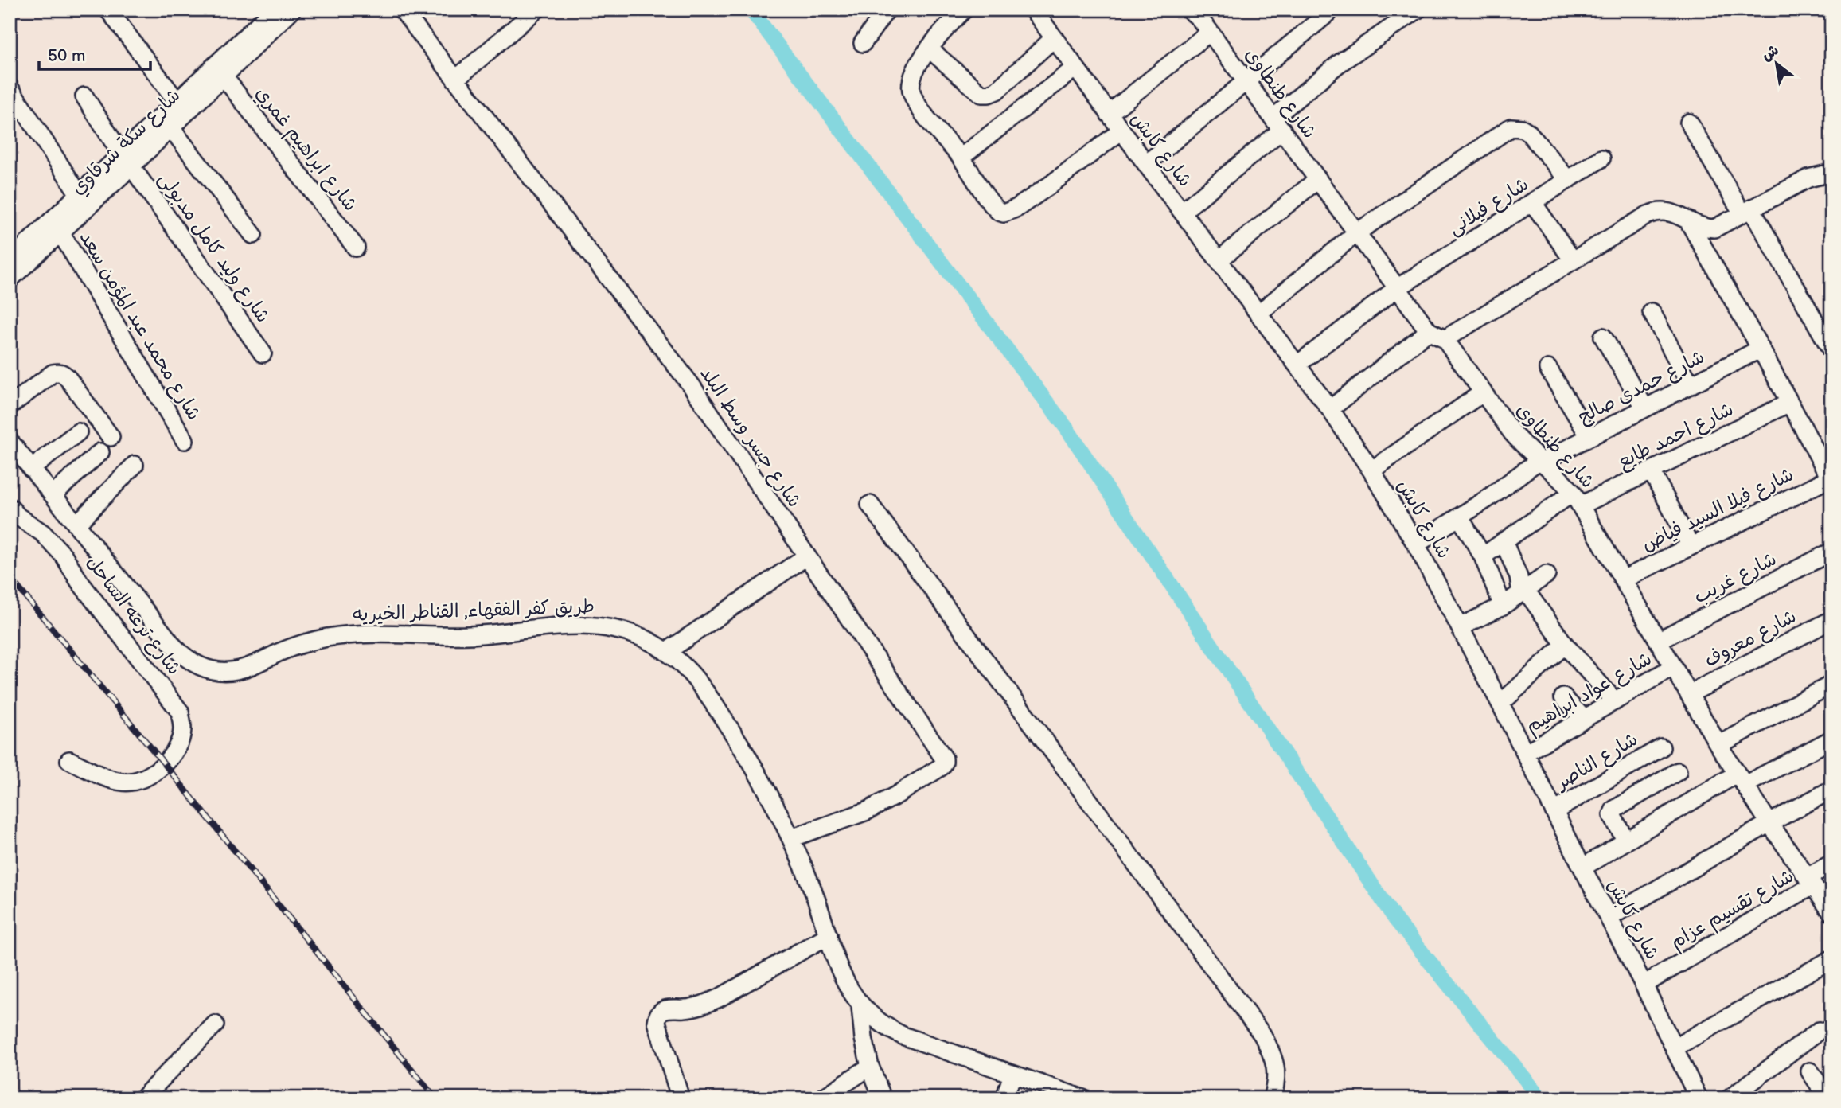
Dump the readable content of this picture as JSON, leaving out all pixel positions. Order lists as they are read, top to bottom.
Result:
{
  "streets": {
    "street": [
      "شارع طنطاوى",
      "شارع سكة شرقاوي",
      "شارع ابراهيم غمري",
      "شارع كابش",
      "شارع فيلانى",
      "شارع وليد كامل مدبولى",
      "شارع محمد عبد المؤمن سعد",
      "شارع حمدى صالح",
      "شارع احمد طايع",
      "شارع جسر وسط البلد",
      "شارع فيلا السيد فياض",
      "شارع غريب",
      "طريق كفر الفقهاء, القناطر الخيريه",
      "شارع ترعه الساحل",
      "شارع معروف",
      "شارع عواد ابراهيم",
      "شارع الناصر",
      "شارع تقسيم عزام"
    ]
  },
  "crossings": [
    ["شارع طنطاوى", "شارع فيلانى"],
    ["شارع طنطاوى", "شارع حمدى صالح"],
    ["شارع طنطاوى", "شارع احمد طايع"],
    ["شارع طنطاوى", "شارع فيلا السيد فياض"],
    ["شارع طنطاوى", "شارع غريب"],
    ["شارع طنطاوى", "شارع معروف"],
    ["شارع طنطاوى", "شارع عواد ابراهيم"],
    ["شارع طنطاوى", "شارع تقسيم عزام"],
    ["شارع سكة شرقاوي", "شارع ابراهيم غمري"],
    ["شارع سكة شرقاوي", "شارع وليد كامل مدبولى"],
    ["شارع سكة شرقاوي", "شارع محمد عبد المؤمن سعد"],
    ["شارع كابش", "شارع فيلانى"],
    ["شارع كابش", "شارع حمدى صالح"],
    ["شارع كابش", "شارع عواد ابراهيم"],
    ["شارع كابش", "شارع الناصر"],
    ["شارع كابش", "شارع تقسيم عزام"],
    ["شارع جسر وسط البلد", "طريق كفر الفقهاء, القناطر الخيريه"]
  ],
  "scale_bar": "50 m",
  "north": "top left"
}
